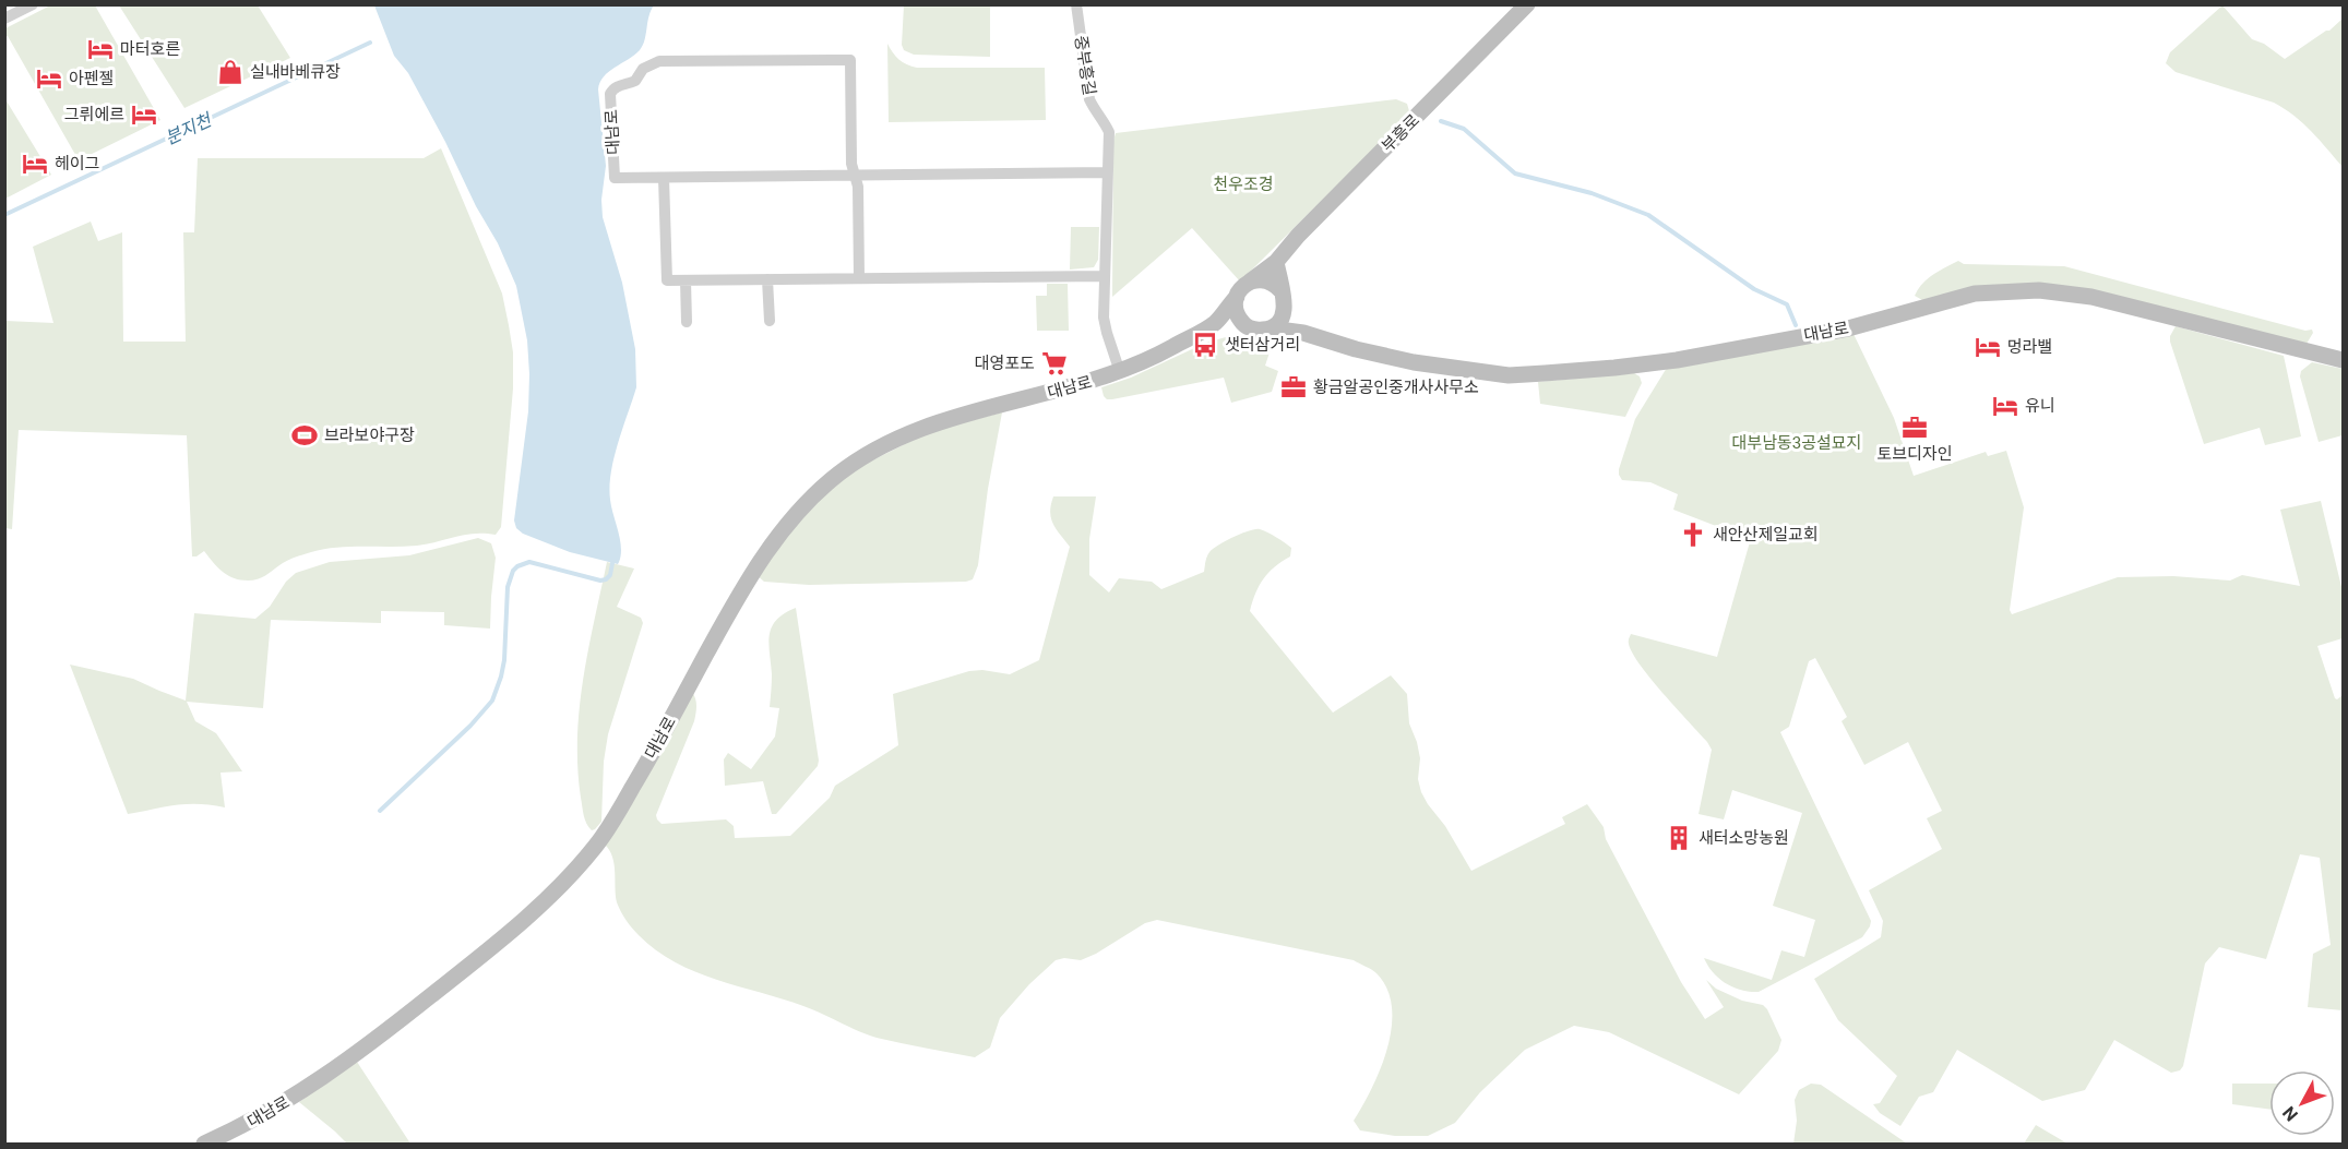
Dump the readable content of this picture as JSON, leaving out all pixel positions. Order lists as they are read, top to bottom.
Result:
{
  "streets": {
    "street": ["중부흥길", "대남로", "부흥로"]
  },
  "crossings": [
    ["중부흥길", "대남로"],
    ["대남로", "부흥로"]
  ],
  "water": ["분지천"],
  "parks": ["천우조경", "대부남동3공설묘지"],
  "places": {
    "hotel": [
      "마터호른",
      "아펜젤",
      "그뤼에르",
      "헤이그",
      "멍라밸",
      "유니"
    ],
    "shop": ["실내바베큐장"],
    "bus stop": ["샛터삼거리"],
    "supermarket": ["대영포도"],
    "office": ["황금알공인중개사사무소", "토브디자인"],
    "sports": ["브라보야구장"],
    "church": ["새안산제일교회"],
    "building": ["새터소망농원"]
  },
  "north": "bottom left"
}
